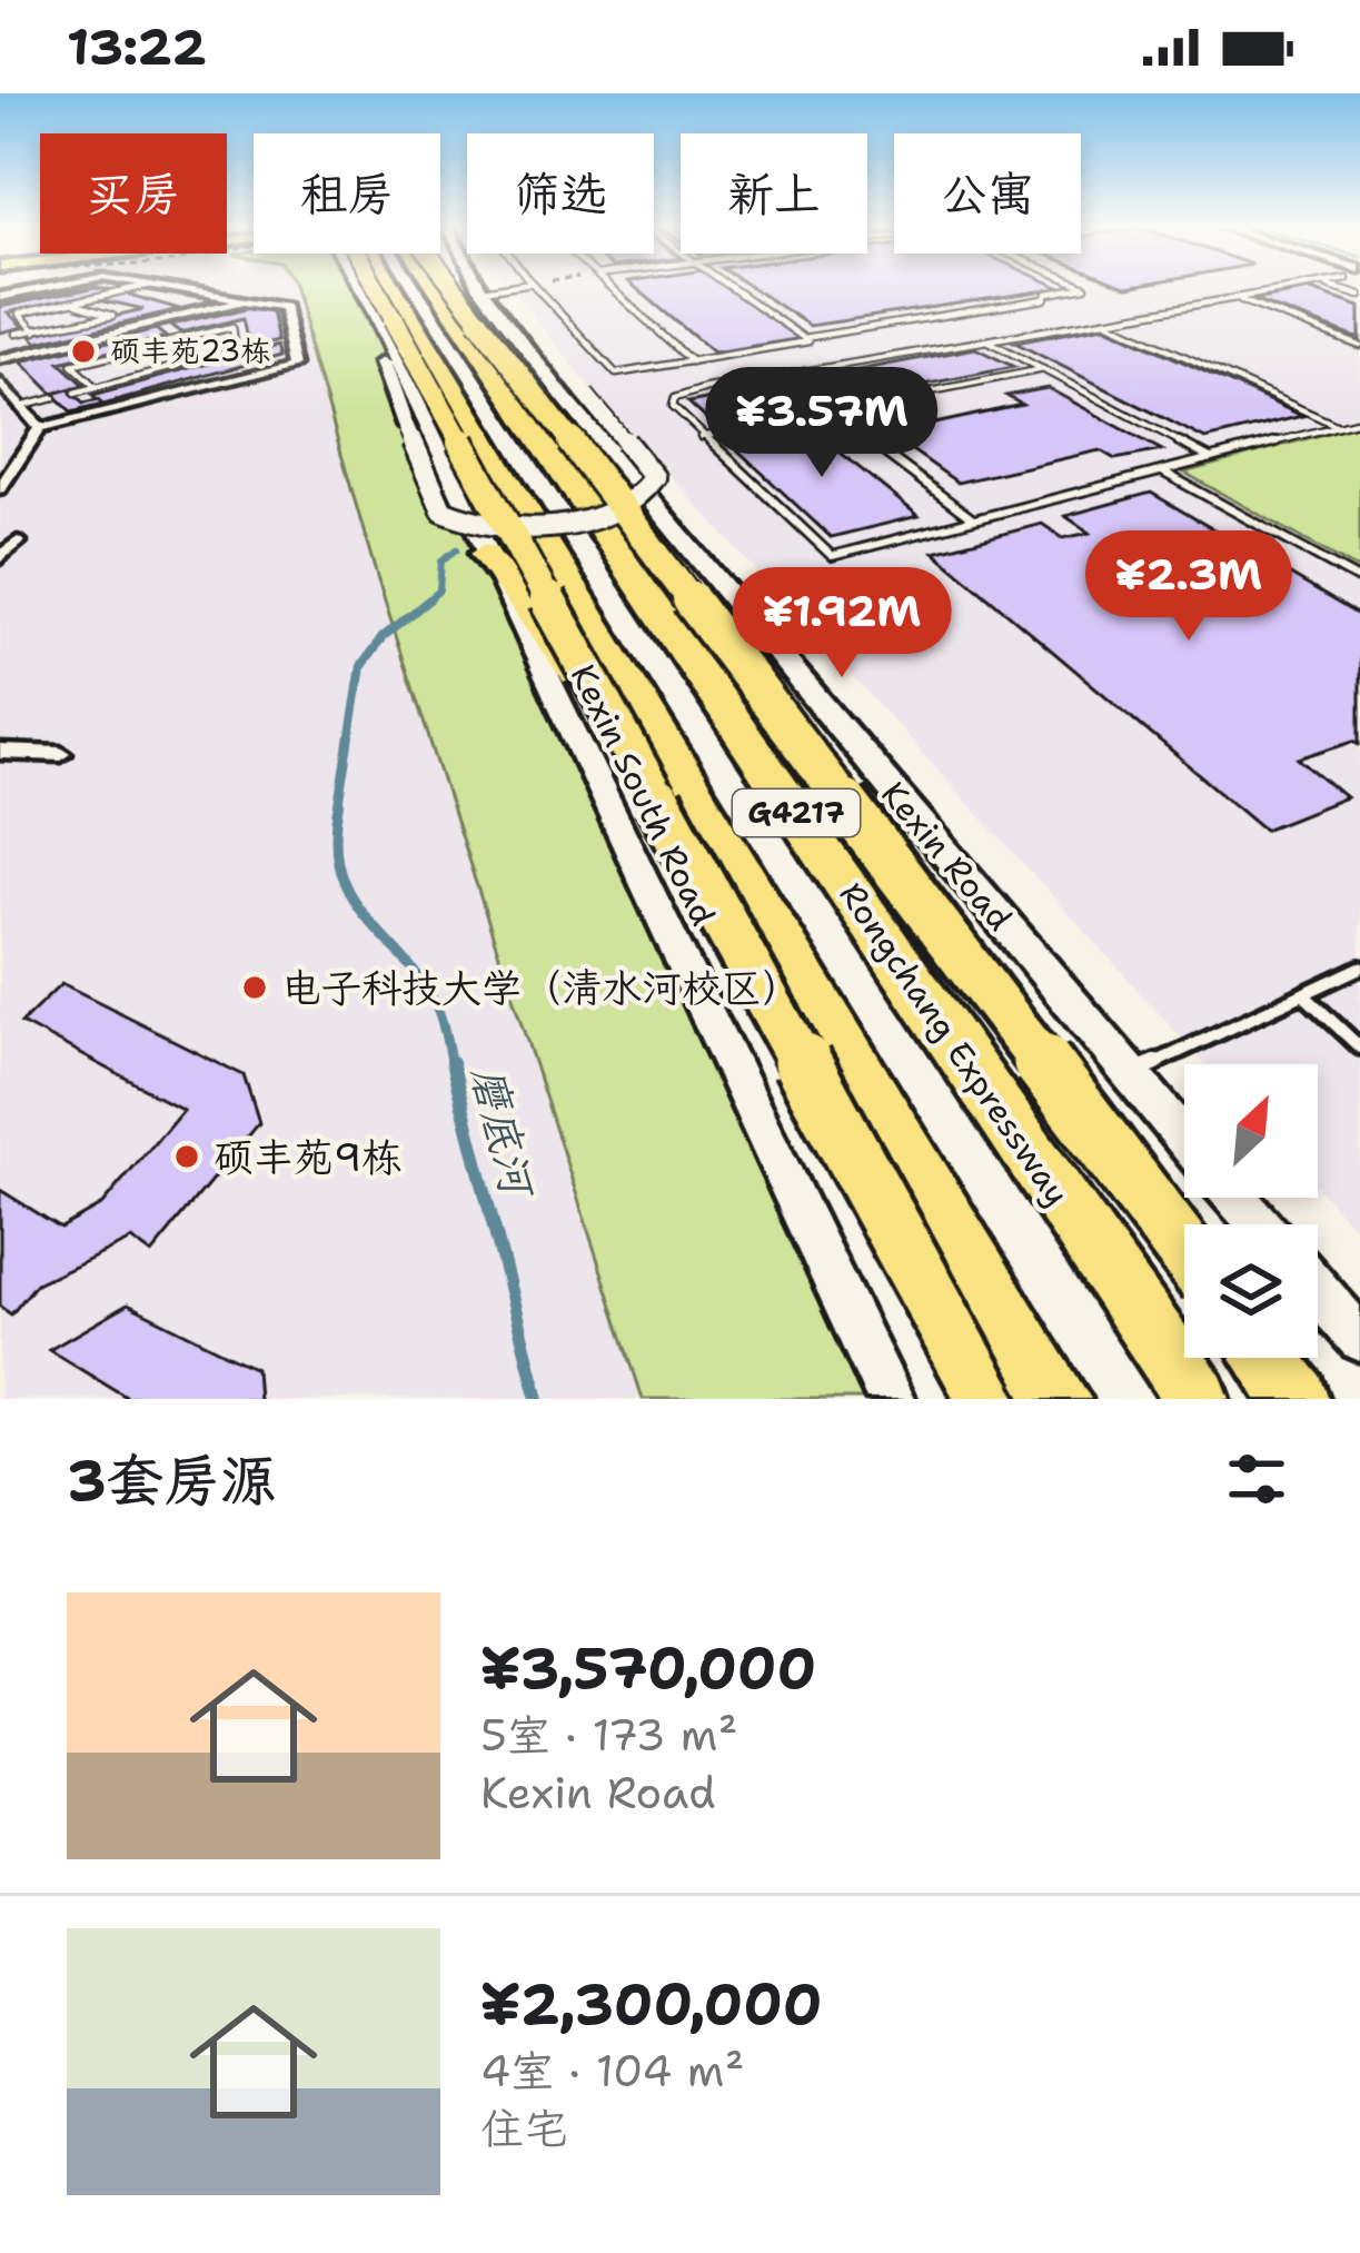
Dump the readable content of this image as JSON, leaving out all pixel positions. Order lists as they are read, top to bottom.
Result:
{
  "streets": {
    "highway": ["G4217", "Rongchang Expressway"],
    "main road": ["Kexin South Road", "Kexin Road"]
  },
  "water": ["磨底河"],
  "places": ["硕丰苑23栋", "电子科技大学（清水河校区）", "硕丰苑9栋"],
  "north": "top right",
  "page": {
    "status": "13:22",
    "chip": [
      "买房",
      "租房",
      "筛选",
      "新上",
      "公寓"
    ],
    "price": ["¥3.57M", "¥2.3M", "¥1.92M"],
    "heading": "3套房源",
    "list": [
      {
        "name": "¥3,570,000",
        "note": "5室 · 173 m² · Kexin Road"
      },
      {
        "name": "¥2,300,000",
        "note": "4室 · 104 m² · 住宅"
      }
    ]
  }
}
